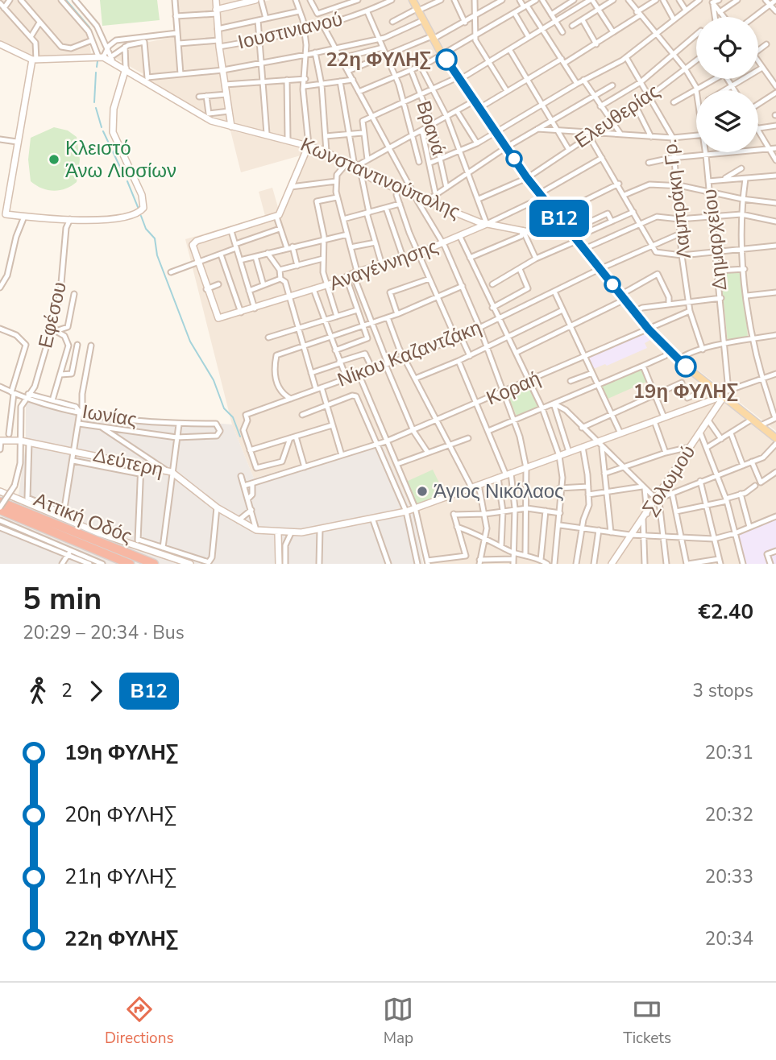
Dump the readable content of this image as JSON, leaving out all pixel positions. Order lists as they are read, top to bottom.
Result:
{
  "streets": {
    "highway": ["Αττική Οδός"],
    "street": [
      "Ιουστινιανού",
      "Ελευθερίας",
      "Βρανά",
      "Κωνσταντινούπολης",
      "Λαμπράκη Γρ.",
      "Δημαρχείου",
      "Αναγέννησης",
      "Εφέσου",
      "Νίκου Καζαντζάκη",
      "Κοραή",
      "Ιωνίας",
      "Δεύτερη",
      "Σολωμού"
    ]
  },
  "crossings": [
    ["Ελευθερίας", "Λαμπράκη Γρ."],
    ["Ελευθερίας", "Δημαρχείου"],
    ["Κωνσταντινούπολης", "Αναγέννησης"],
    ["Λαμπράκη Γρ.", "Νίκου Καζαντζάκη"],
    ["Λαμπράκη Γρ.", "Κοραή"],
    ["Δημαρχείου", "Δεύτερη"],
    ["Δημαρχείου", "Σολωμού"],
    ["Εφέσου", "Ιωνίας"],
    ["Εφέσου", "Δεύτερη"],
    ["Εφέσου", "Αττική Οδός"],
    ["Δεύτερη", "Σολωμού"]
  ],
  "places": [
    "22η ΦΥΛΗΣ",
    "Κλειστό Άνω Λιοσίων",
    "19η ΦΥΛΗΣ",
    "Άγιος Νικόλαος"
  ],
  "lines": ["bus line Β12"],
  "page": {
    "on_map": "Β12",
    "heading": ["5 min", "20:29 – 20:34 · Bus", "€2.40"],
    "legs": ["2", "Β12", "3 stops"],
    "list": [
      {
        "name": "19η ΦΥΛΗΣ",
        "value": "20:31"
      },
      {
        "name": "20η ΦΥΛΗΣ",
        "value": "20:32"
      },
      {
        "name": "21η ΦΥΛΗΣ",
        "value": "20:33"
      },
      {
        "name": "22η ΦΥΛΗΣ",
        "value": "20:34"
      }
    ],
    "tabs": ["Directions", "Map", "Tickets"]
  }
}
